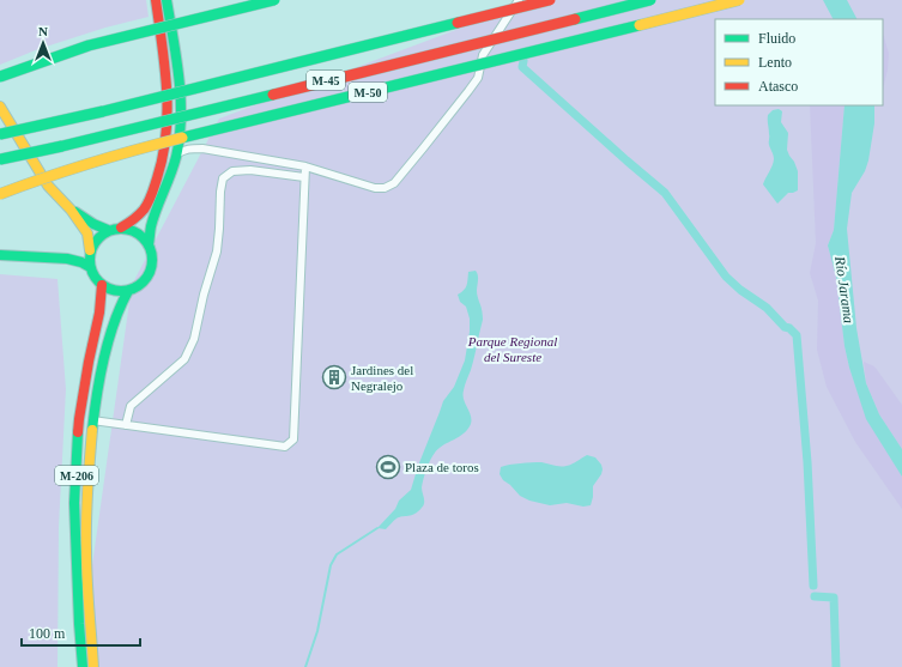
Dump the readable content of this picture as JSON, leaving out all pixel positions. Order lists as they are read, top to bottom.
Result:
{
  "streets": {
    "main road": ["M-45", "M-50", "M-206"]
  },
  "water": ["Río Jarama"],
  "parks": ["Parque Regional del Sureste"],
  "places": {
    "building": ["Jardines del Negralejo"],
    "sports": ["Plaza de toros"]
  },
  "legend": ["Fluido", "Lento", "Atasco"],
  "scale_bar": "100 m",
  "north": "top"
}
